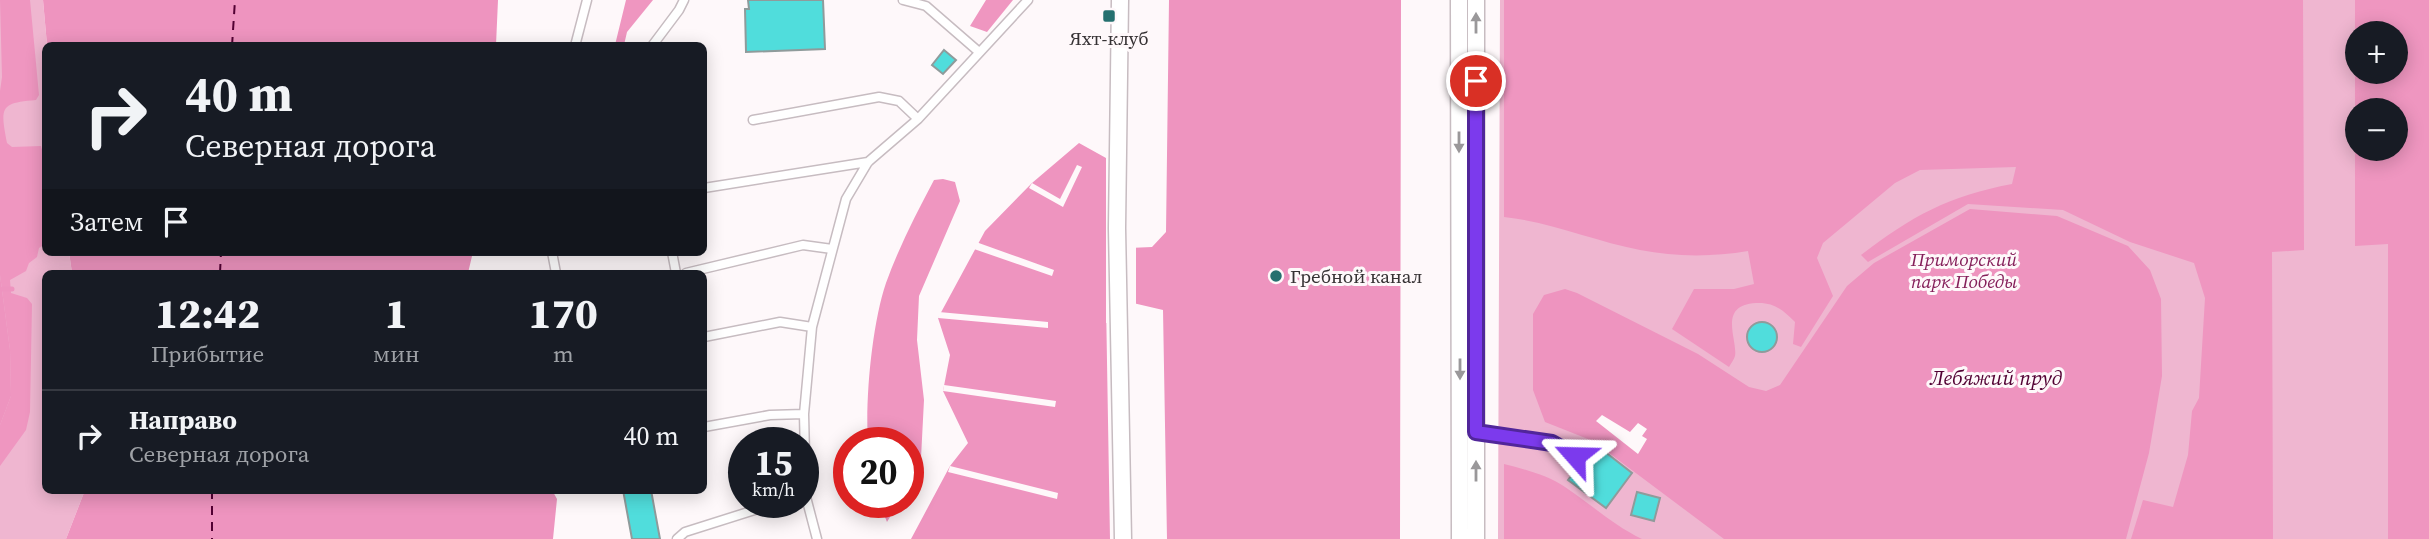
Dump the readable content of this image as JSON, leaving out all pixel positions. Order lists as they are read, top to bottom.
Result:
{
  "water": ["Лебяжий пруд"],
  "parks": ["Приморский парк Победы"],
  "places": {
    "transit": ["Яхт-клуб"],
    "other": ["Гребной канал"]
  },
  "page": {
    "map_buttons": ["+", "−"],
    "turn": ["40 m", "Северная дорога"],
    "then": "Затем",
    "eta": [
      "12:42",
      "Прибытие",
      "1",
      "мин",
      "170",
      "m"
    ],
    "list": [
      {
        "name": "Направо",
        "note": "Северная дорога",
        "value": "40 m"
      }
    ],
    "speed": "15 km/h",
    "limit": "20"
  }
}
